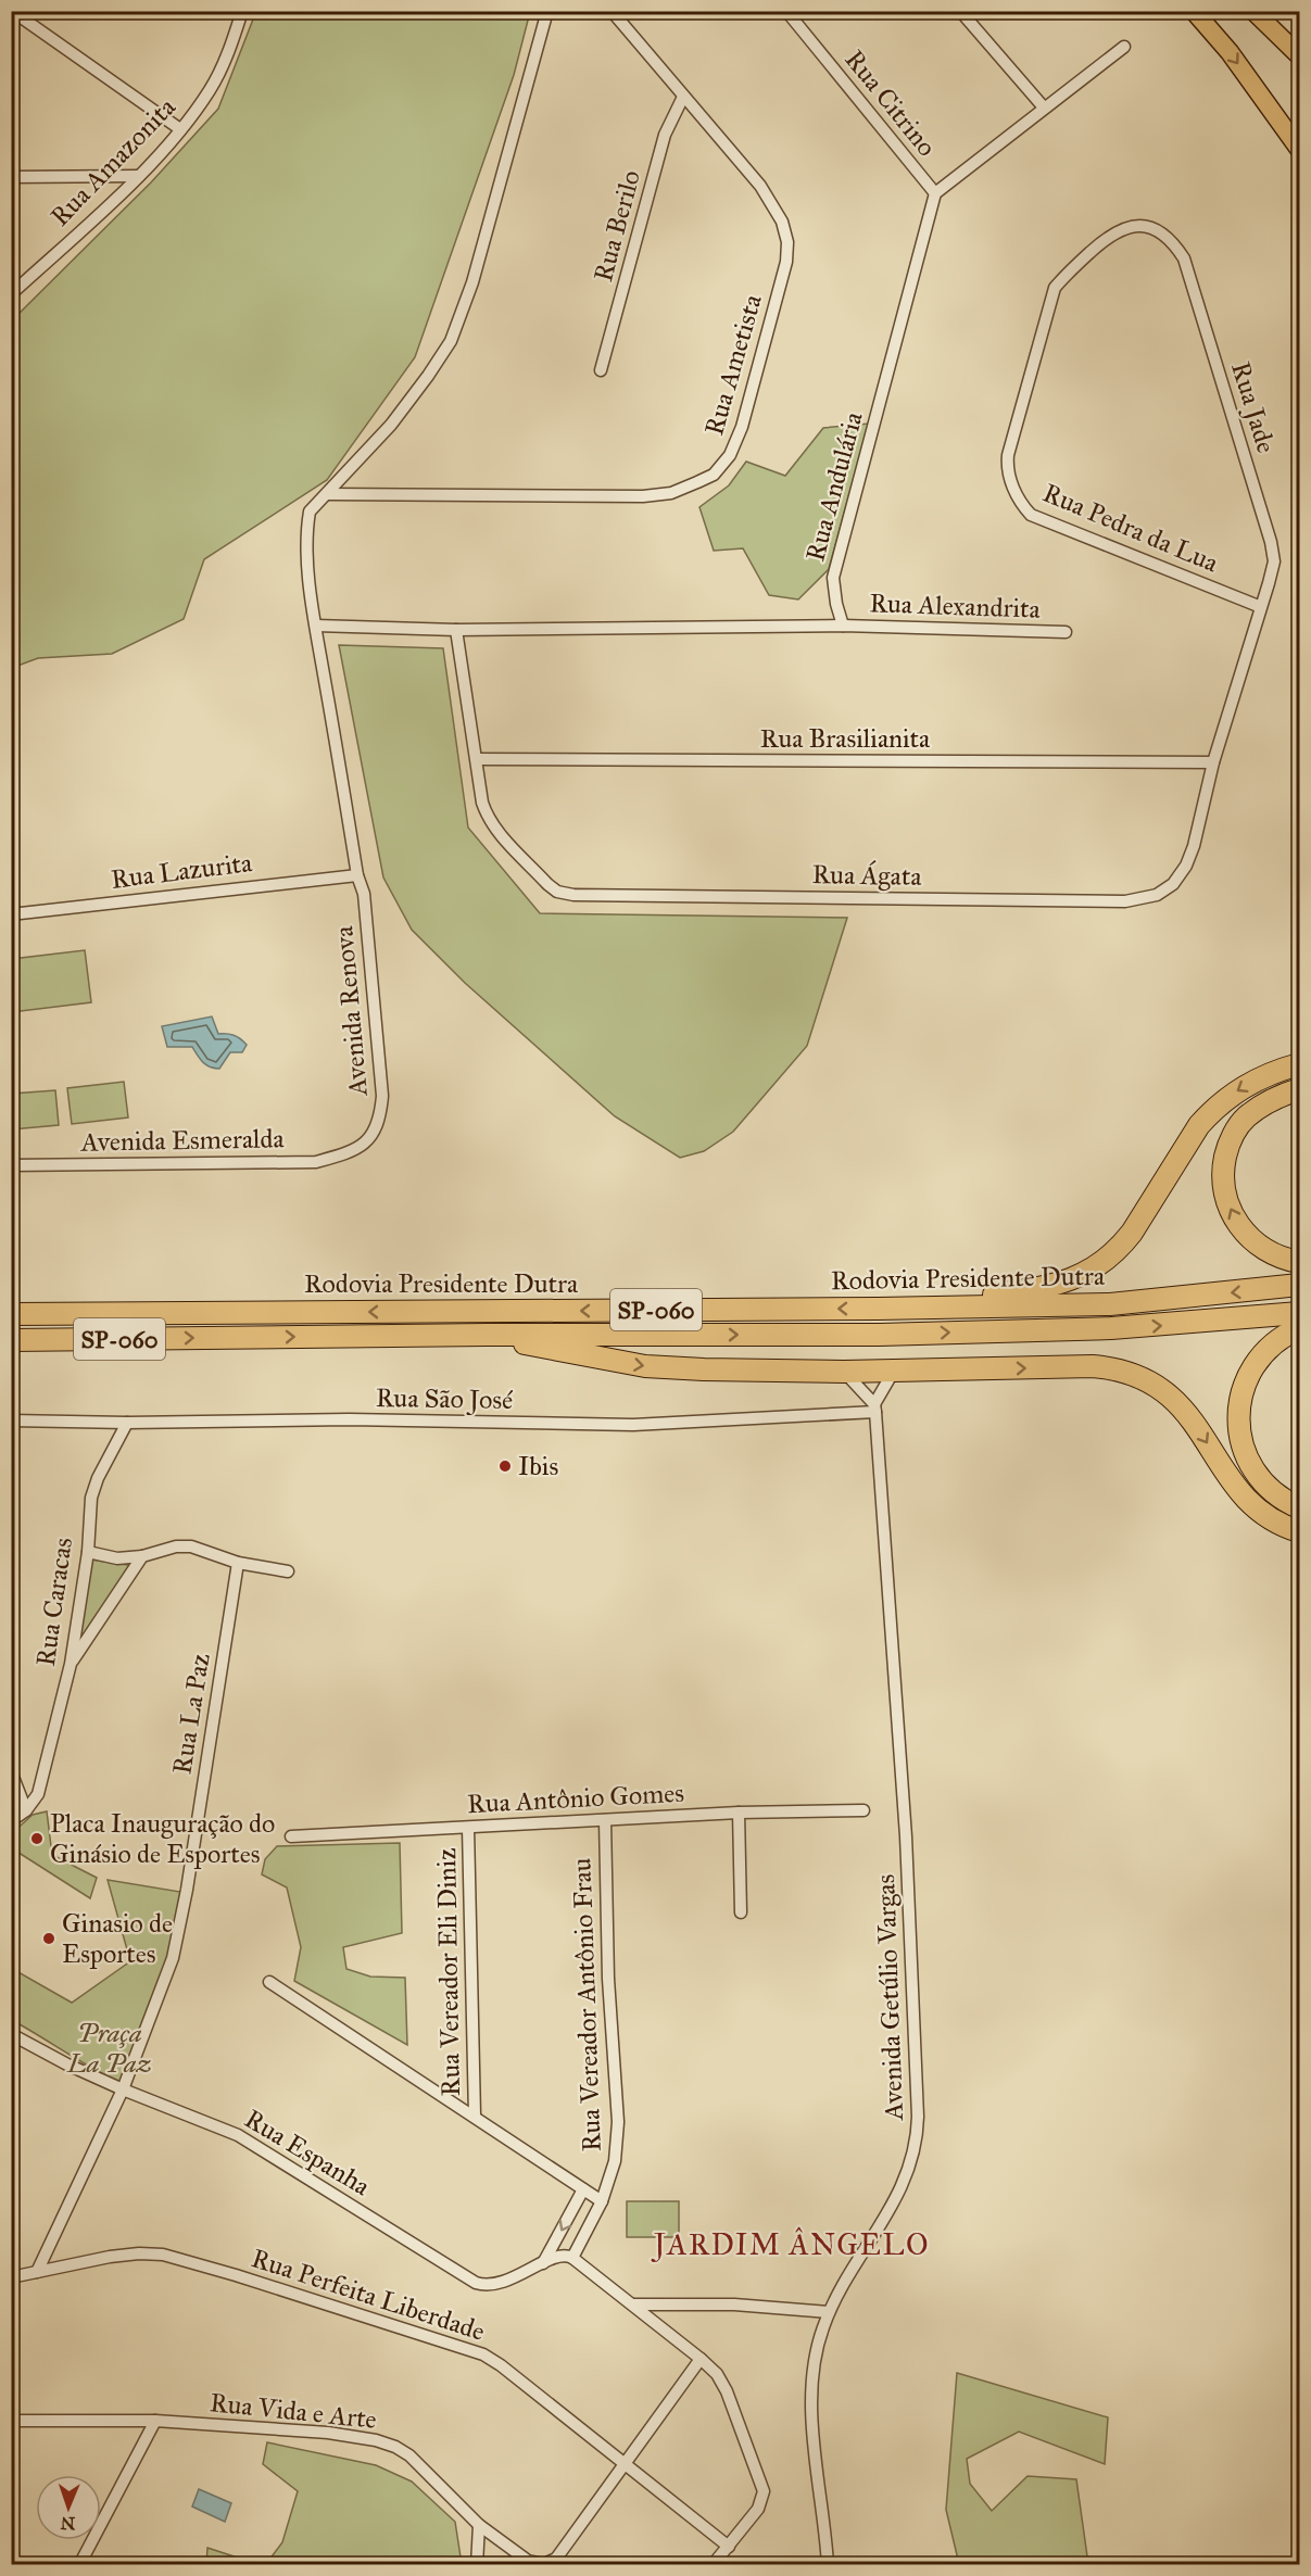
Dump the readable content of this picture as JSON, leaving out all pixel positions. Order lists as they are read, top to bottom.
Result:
{
  "streets": {
    "highway": ["Rodovia Presidente Dutra", "SP-060"],
    "street": [
      "Rua Citrino",
      "Rua Amazonita",
      "Rua Berilo",
      "Rua Ametista",
      "Rua Jade",
      "Rua Andulária",
      "Rua Pedra da Lua",
      "Rua Alexandrita",
      "Rua Brasilianita",
      "Rua Lazurita",
      "Rua Ágata",
      "Avenida Renova",
      "Avenida Esmeralda",
      "Rua São José",
      "Rua Caracas",
      "Rua La Paz",
      "Rua Antônio Gomes",
      "Rua Vereador Eli Diniz",
      "Avenida Getúlio Vargas",
      "Rua Vereador Antônio Frau",
      "Rua Espanha",
      "Rua Perfeita Liberdade",
      "Rua Vida e Arte"
    ]
  },
  "crossings": [
    ["Rua Citrino", "Rua Andulária"],
    ["Rua Berilo", "Rua Ametista"],
    ["Rua Ametista", "Avenida Renova"],
    ["Rua Jade", "Rua Pedra da Lua"],
    ["Rua Jade", "Rua Ágata"],
    ["Rua Andulária", "Rua Alexandrita"],
    ["Rua Pedra da Lua", "Rua Ágata"],
    ["Rua Brasilianita", "Rua Ágata"],
    ["Rua Lazurita", "Avenida Renova"],
    ["Avenida Renova", "Avenida Esmeralda"],
    ["Rua São José", "Rua Caracas"],
    ["Rua São José", "Avenida Getúlio Vargas"],
    ["Rua La Paz", "Rua Espanha"],
    ["Rua La Paz", "Rua Perfeita Liberdade"],
    ["Rua Antônio Gomes", "Rua Vereador Eli Diniz"],
    ["Rua Antônio Gomes", "Rua Vereador Antônio Frau"],
    ["Rua Vereador Antônio Frau", "Rua Espanha"],
    ["Rua Perfeita Liberdade", "Rua Vida e Arte"]
  ],
  "districts": ["JARDIM ÂNGELO"],
  "parks": ["Praça La Paz"],
  "places": ["Ibis", "Placa Inauguração do Ginásio de Esportes", "Ginasio de Esportes"],
  "north": "bottom"
}
